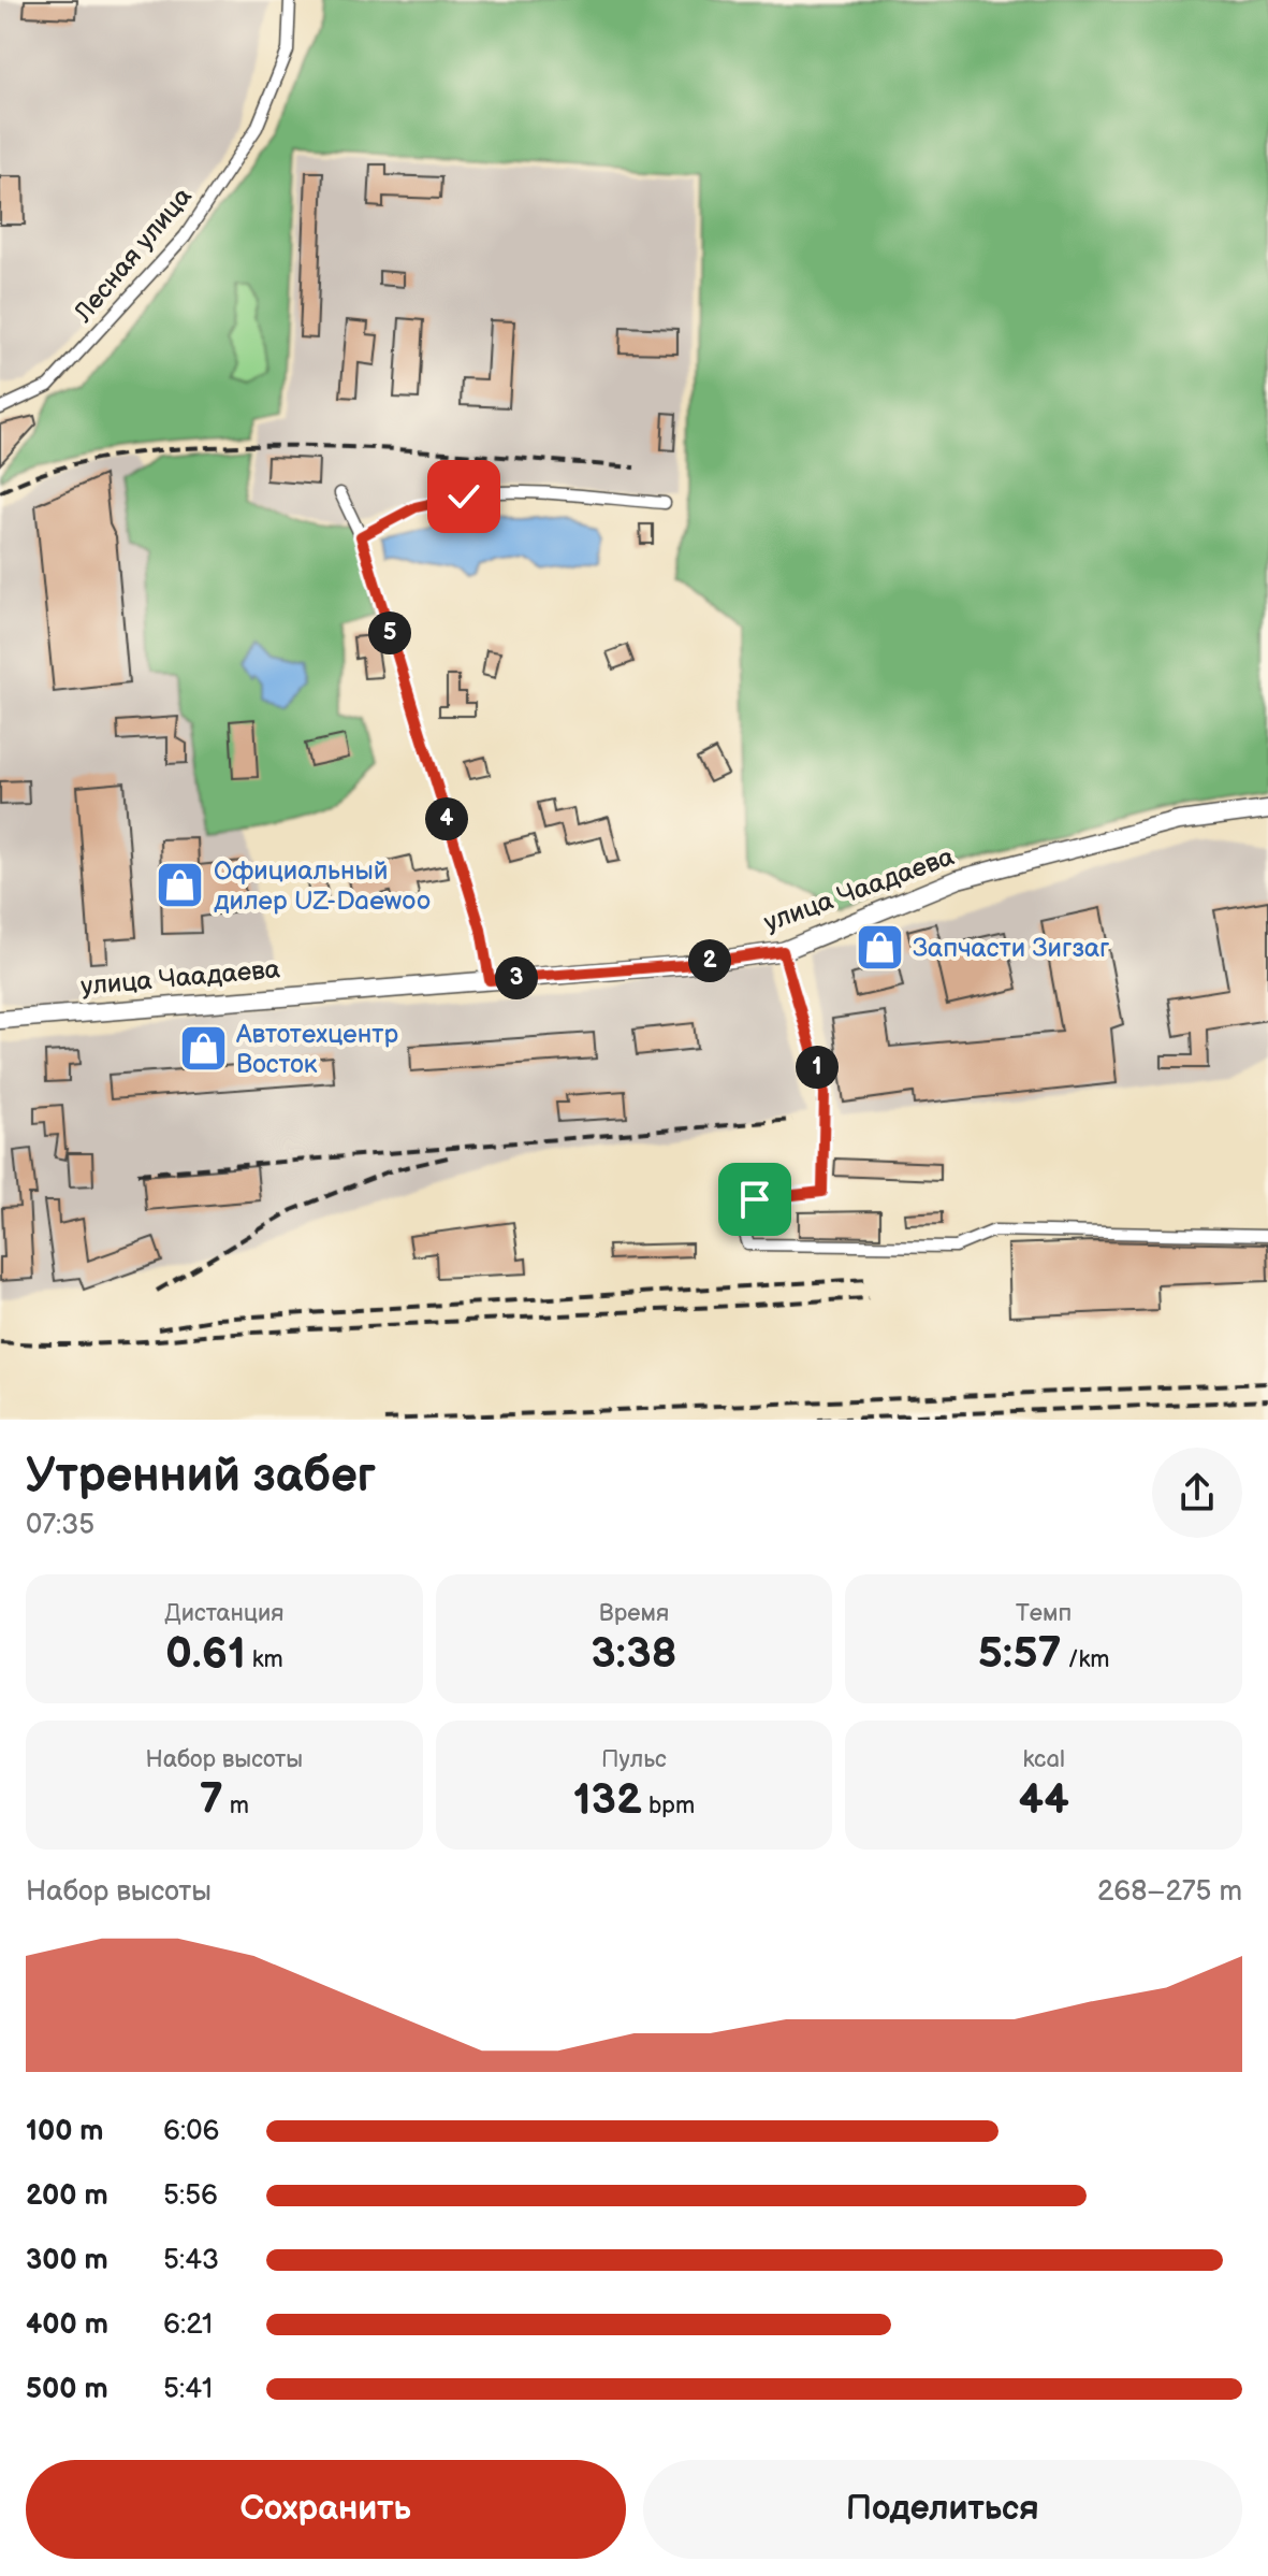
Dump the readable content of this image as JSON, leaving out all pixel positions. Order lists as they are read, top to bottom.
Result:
{
  "streets": {
    "main road": ["улица Чаадаева"],
    "street": ["Лесная улица"]
  },
  "places": {
    "shop": ["Официальный дилер UZ-Daewoo", "Запчасти Зигзаг", "Автотехцентр Восток"]
  },
  "page": {
    "pins": [
      "5",
      "4",
      "2",
      "3",
      "1"
    ],
    "heading": ["Утренний забег", "07:35"],
    "stats": [
      ["Дистанция", "0.61 km"],
      ["Время", "3:38"],
      ["Темп", "5:57 /km"],
      ["Набор высоты", "7 m"],
      ["Пульс", "132 bpm"],
      ["kcal", "44"]
    ],
    "chart": ["Набор высоты", "268–275 m"],
    "list": [
      {
        "name": "100 m",
        "note": "6:06"
      },
      {
        "name": "200 m",
        "note": "5:56"
      },
      {
        "name": "300 m",
        "note": "5:43"
      },
      {
        "name": "400 m",
        "note": "6:21"
      },
      {
        "name": "500 m",
        "note": "5:41"
      }
    ],
    "buttons": ["Сохранить", "Поделиться"]
  }
}
